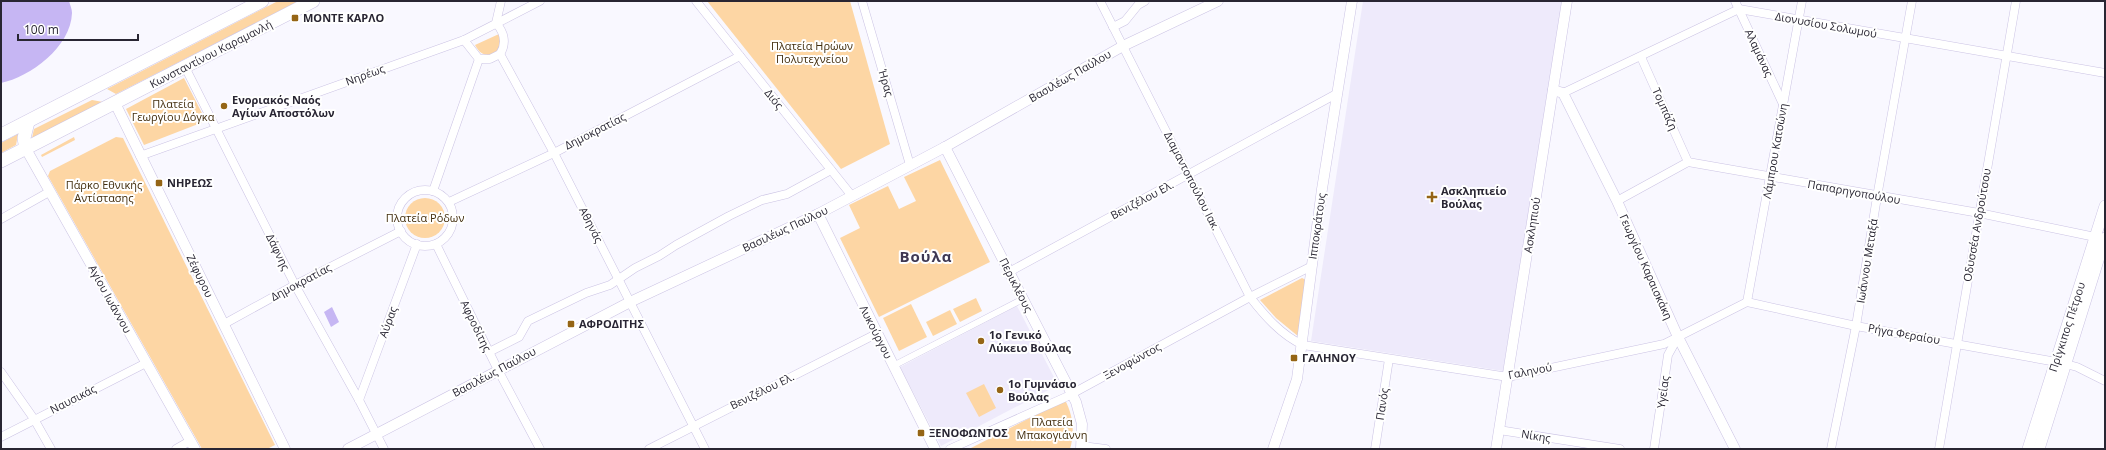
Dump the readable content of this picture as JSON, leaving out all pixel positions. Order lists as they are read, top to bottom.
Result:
{
  "streets": {
    "highway": ["Κωνσταντίνου Καραμανλή"],
    "main road": ["Πρίγκιπος Πέτρου"],
    "street": [
      "Διονυσίου Σολωμού",
      "Αλαμάνας",
      "Νηρέως",
      "Βασιλέως Παύλου",
      "Ήρας",
      "Διός",
      "Τομπάζη",
      "Δημοκρατίας",
      "Λάμπρου Κατσώνη",
      "Διαμαντοπούλου Ιακ.",
      "Παπαρηγοπούλου",
      "Βενιζέλου Ελ.",
      "Αθηνάς",
      "Ασκληπιού",
      "Οδυσσέα Ανδρούτσου",
      "Ιπποκράτους",
      "Δάφνης",
      "Ιωάννου Μεταξά",
      "Γεωργίου Καραισκάκη",
      "Ζέφυρου",
      "Περικλέους",
      "Αγίου Ιωάννου",
      "Αύρας",
      "Αφροδίτης",
      "Λυκούργου",
      "Ρήγα Φεραίου",
      "Ξενοφώντος",
      "Γαληνού",
      "Υγείας",
      "Ναυσικάς",
      "Πανός",
      "Νίκης"
    ]
  },
  "crossings": [
    ["Διονυσίου Σολωμού", "Αλαμάνας"],
    ["Διονυσίου Σολωμού", "Λάμπρου Κατσώνη"],
    ["Διονυσίου Σολωμού", "Οδυσσέα Ανδρούτσου"],
    ["Διονυσίου Σολωμού", "Ιωάννου Μεταξά"],
    ["Αλαμάνας", "Λάμπρου Κατσώνη"],
    ["Κωνσταντίνου Καραμανλή", "Δάφνης"],
    ["Κωνσταντίνου Καραμανλή", "Ζέφυρου"],
    ["Κωνσταντίνου Καραμανλή", "Αγίου Ιωάννου"],
    ["Νηρέως", "Δάφνης"],
    ["Νηρέως", "Ζέφυρου"],
    ["Βασιλέως Παύλου", "Ήρας"],
    ["Βασιλέως Παύλου", "Διός"],
    ["Βασιλέως Παύλου", "Διαμαντοπούλου Ιακ."],
    ["Βασιλέως Παύλου", "Αθηνάς"],
    ["Βασιλέως Παύλου", "Δάφνης"],
    ["Βασιλέως Παύλου", "Περικλέους"],
    ["Βασιλέως Παύλου", "Αφροδίτης"],
    ["Βασιλέως Παύλου", "Λυκούργου"],
    ["Διός", "Δημοκρατίας"],
    ["Τομπάζη", "Παπαρηγοπούλου"],
    ["Δημοκρατίας", "Αθηνάς"],
    ["Δημοκρατίας", "Δάφνης"],
    ["Δημοκρατίας", "Ζέφυρου"],
    ["Δημοκρατίας", "Αύρας"],
    ["Δημοκρατίας", "Αφροδίτης"],
    ["Λάμπρου Κατσώνη", "Παπαρηγοπούλου"],
    ["Λάμπρου Κατσώνη", "Ρήγα Φεραίου"],
    ["Λάμπρου Κατσώνη", "Γαληνού"],
    ["Διαμαντοπούλου Ιακ.", "Βενιζέλου Ελ."],
    ["Διαμαντοπούλου Ιακ.", "Ιπποκράτους"],
    ["Διαμαντοπούλου Ιακ.", "Ξενοφώντος"],
    ["Διαμαντοπούλου Ιακ.", "Γαληνού"],
    ["Παπαρηγοπούλου", "Οδυσσέα Ανδρούτσου"],
    ["Παπαρηγοπούλου", "Ιωάννου Μεταξά"],
    ["Παπαρηγοπούλου", "Πρίγκιπος Πέτρου"],
    ["Βενιζέλου Ελ.", "Αθηνάς"],
    ["Βενιζέλου Ελ.", "Ιπποκράτους"],
    ["Βενιζέλου Ελ.", "Περικλέους"],
    ["Βενιζέλου Ελ.", "Λυκούργου"],
    ["Ασκληπιού", "Γεωργίου Καραισκάκη"],
    ["Ασκληπιού", "Γαληνού"],
    ["Ασκληπιού", "Νίκης"],
    ["Οδυσσέα Ανδρούτσου", "Ρήγα Φεραίου"],
    ["Ιπποκράτους", "Ξενοφώντος"],
    ["Ιπποκράτους", "Γαληνού"],
    ["Δάφνης", "Αύρας"],
    ["Ιωάννου Μεταξά", "Ρήγα Φεραίου"],
    ["Γεωργίου Καραισκάκη", "Γαληνού"],
    ["Γεωργίου Καραισκάκη", "Υγείας"],
    ["Περικλέους", "Ξενοφώντος"],
    ["Αγίου Ιωάννου", "Ναυσικάς"],
    ["Αύρας", "Αφροδίτης"],
    ["Πρίγκιπος Πέτρου", "Ρήγα Φεραίου"],
    ["Ρήγα Φεραίου", "Γαληνού"],
    ["Γαληνού", "Υγείας"],
    ["Γαληνού", "Πανός"]
  ],
  "districts": ["Βούλα"],
  "parks": [
    "Πλατεία Ηρώων Πολυτεχνείου",
    "Πλατεία Γεωργίου Δόγκα",
    "Πάρκο Εθνικής Αντίστασης",
    "Πλατεία Ρόδων",
    "Πλατεία Μπακογιάννη"
  ],
  "places": {
    "transit": [
      "ΜΟΝΤΕ ΚΑΡΛΟ",
      "ΝΗΡΕΩΣ",
      "ΑΦΡΟΔΙΤΗΣ",
      "ΓΑΛΗΝΟΥ",
      "ΞΕΝΟΦΩΝΤΟΣ"
    ],
    "other": ["Ενοριακός Ναός Αγίων Αποστόλων", "1ο Γενικό Λύκειο Βούλας", "1ο Γυμνάσιο Βούλας"],
    "health": ["Ασκληπιείο Βούλας"]
  },
  "scale_bar": "100 m"
}
